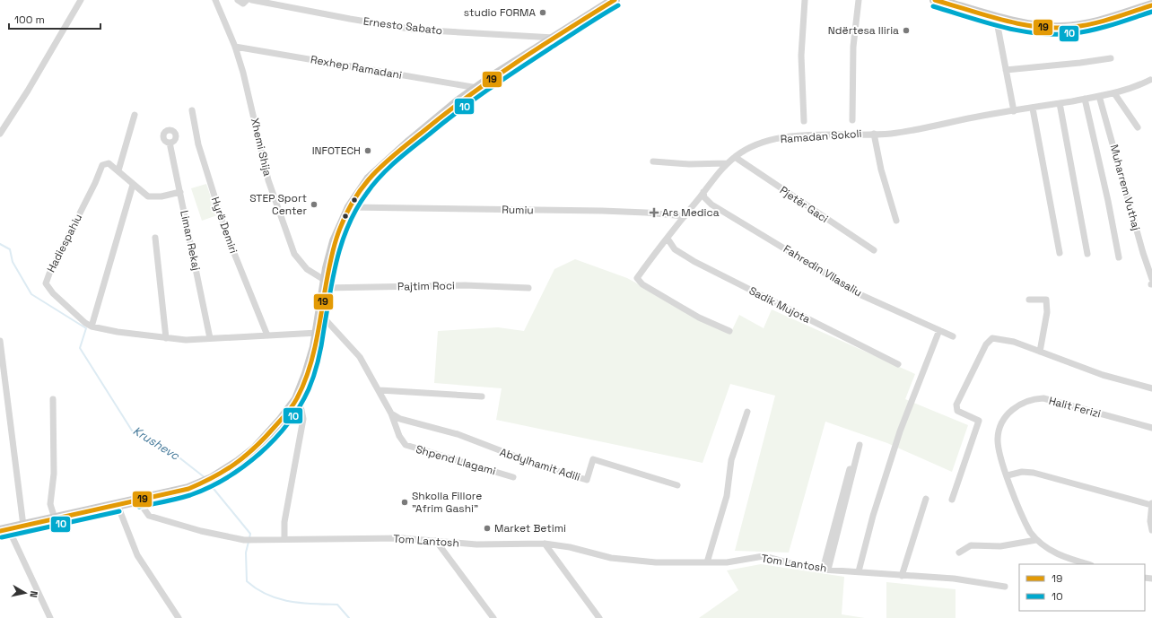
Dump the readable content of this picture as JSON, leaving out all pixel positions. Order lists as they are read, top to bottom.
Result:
{
  "streets": {
    "street": [
      "Ernesto Sabato",
      "Rexhep Ramadani",
      "Ramadan Sokoli",
      "Xhemi Shija",
      "Muharrem Vuthaj",
      "Pjetër Gaci",
      "Rumiu",
      "Hyrë Demiri",
      "Liman Rekaj",
      "Hadiespahiu",
      "Fahredin Vllasaliu",
      "Pajtim Roci",
      "Sadik Mujota",
      "Halit Ferizi",
      "Shpend Llagami",
      "Abdylhamit Adili",
      "Tom Lantosh"
    ]
  },
  "crossings": [
    ["Rexhep Ramadani", "Xhemi Shija"],
    ["Ramadan Sokoli", "Muharrem Vuthaj"],
    ["Ramadan Sokoli", "Pjetër Gaci"],
    ["Ramadan Sokoli", "Rumiu"],
    ["Ramadan Sokoli", "Fahredin Vllasaliu"],
    ["Ramadan Sokoli", "Sadik Mujota"],
    ["Xhemi Shija", "Pajtim Roci"],
    ["Shpend Llagami", "Abdylhamit Adili"]
  ],
  "water": ["Krushevc"],
  "places": {
    "other": [
      "studio FORMA",
      "Ndërtesa Iliria",
      "INFOTECH",
      "STEP Sport Center",
      "Shkolla Fillore \"Afrim Gashi\"",
      "Market Betimi"
    ],
    "health": ["Ars Medica"]
  },
  "lines": ["transit line 19", "transit line 10"],
  "legend": ["19", "10"],
  "scale_bar": "100 m",
  "north": "right"
}
